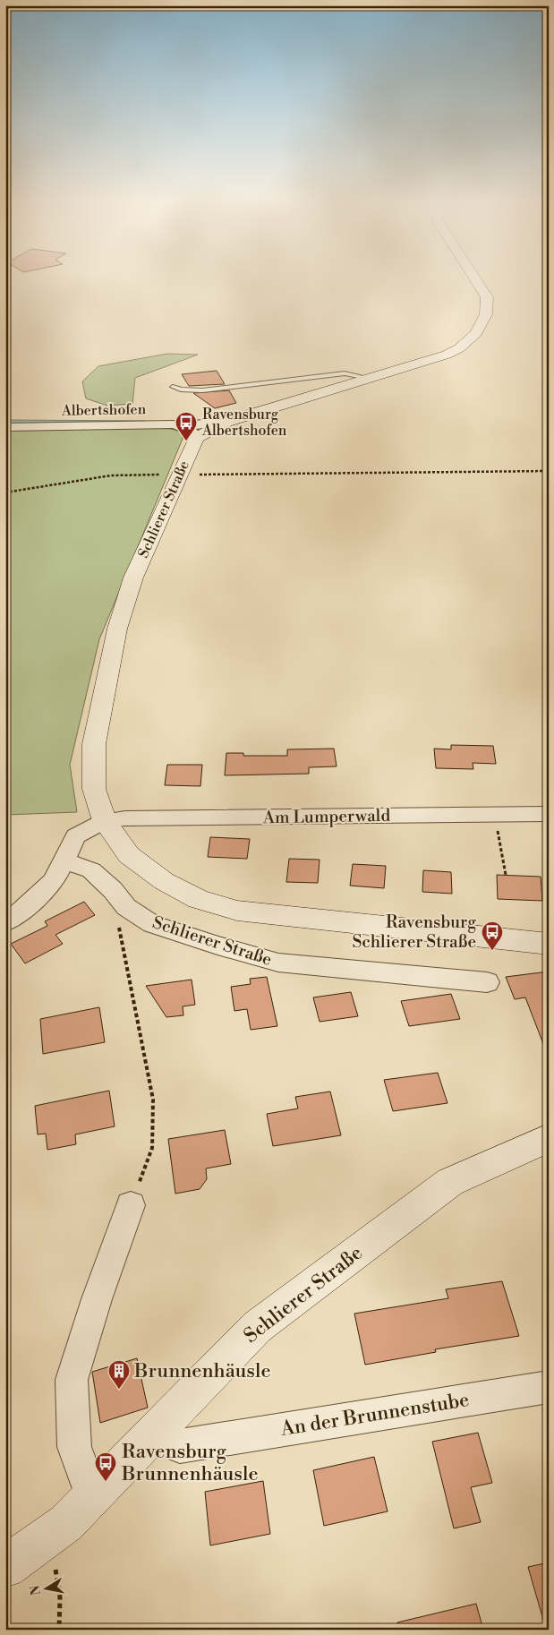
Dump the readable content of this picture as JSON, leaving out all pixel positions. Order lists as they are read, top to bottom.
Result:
{
  "streets": {
    "main road": ["Schlierer Straße"],
    "street": ["Albertshofen", "Am Lumperwald", "An der Brunnenstube"]
  },
  "crossings": [
    ["Schlierer Straße", "Am Lumperwald"],
    ["Schlierer Straße", "An der Brunnenstube"]
  ],
  "places": {
    "bus stop": ["Ravensburg Albertshofen", "Ravensburg Schlierer Straße", "Ravensburg Brunnenhäusle"],
    "building": ["Brunnenhäusle"]
  },
  "north": "left"
}
